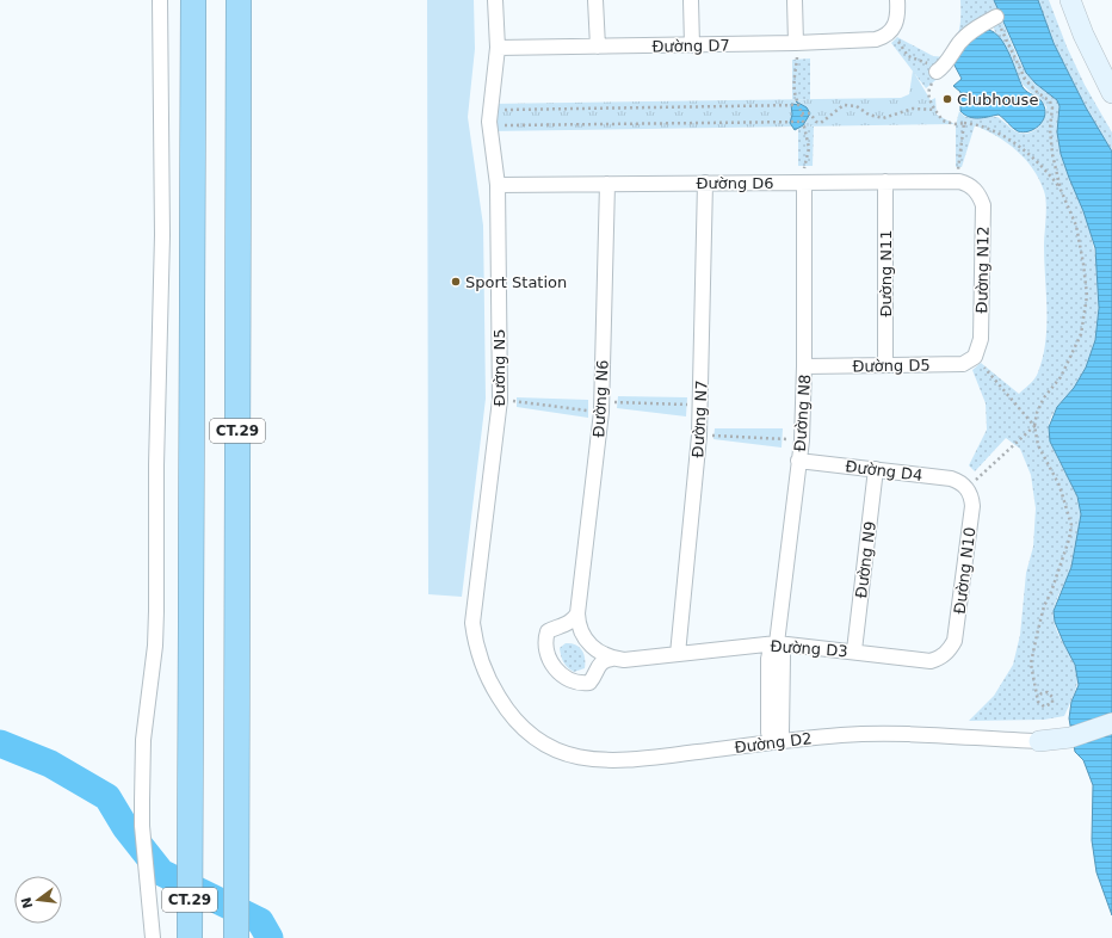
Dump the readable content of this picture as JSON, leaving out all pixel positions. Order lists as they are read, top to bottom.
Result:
{
  "streets": {
    "highway": ["CT.29"],
    "street": [
      "Đường D7",
      "Đường D6",
      "Đường N12",
      "Đường N11",
      "Đường D5",
      "Đường N5",
      "Đường N6",
      "Đường N8",
      "Đường N7",
      "Đường D4",
      "Đường N9",
      "Đường N10",
      "Đường D3",
      "Đường D2"
    ]
  },
  "crossings": [
    ["Đường D7", "Đường N5"],
    ["Đường D6", "Đường N12"],
    ["Đường D6", "Đường N11"],
    ["Đường D6", "Đường N5"],
    ["Đường D6", "Đường N6"],
    ["Đường D6", "Đường N8"],
    ["Đường D6", "Đường N7"],
    ["Đường N12", "Đường D5"],
    ["Đường N11", "Đường D5"],
    ["Đường D5", "Đường N8"],
    ["Đường N5", "Đường D2"],
    ["Đường N6", "Đường D3"],
    ["Đường N8", "Đường D4"],
    ["Đường N8", "Đường D3"],
    ["Đường N8", "Đường D2"],
    ["Đường N7", "Đường D3"],
    ["Đường D4", "Đường N9"],
    ["Đường D4", "Đường N10"],
    ["Đường N9", "Đường D3"],
    ["Đường N10", "Đường D3"]
  ],
  "places": ["Clubhouse", "Sport Station"],
  "north": "left"
}
